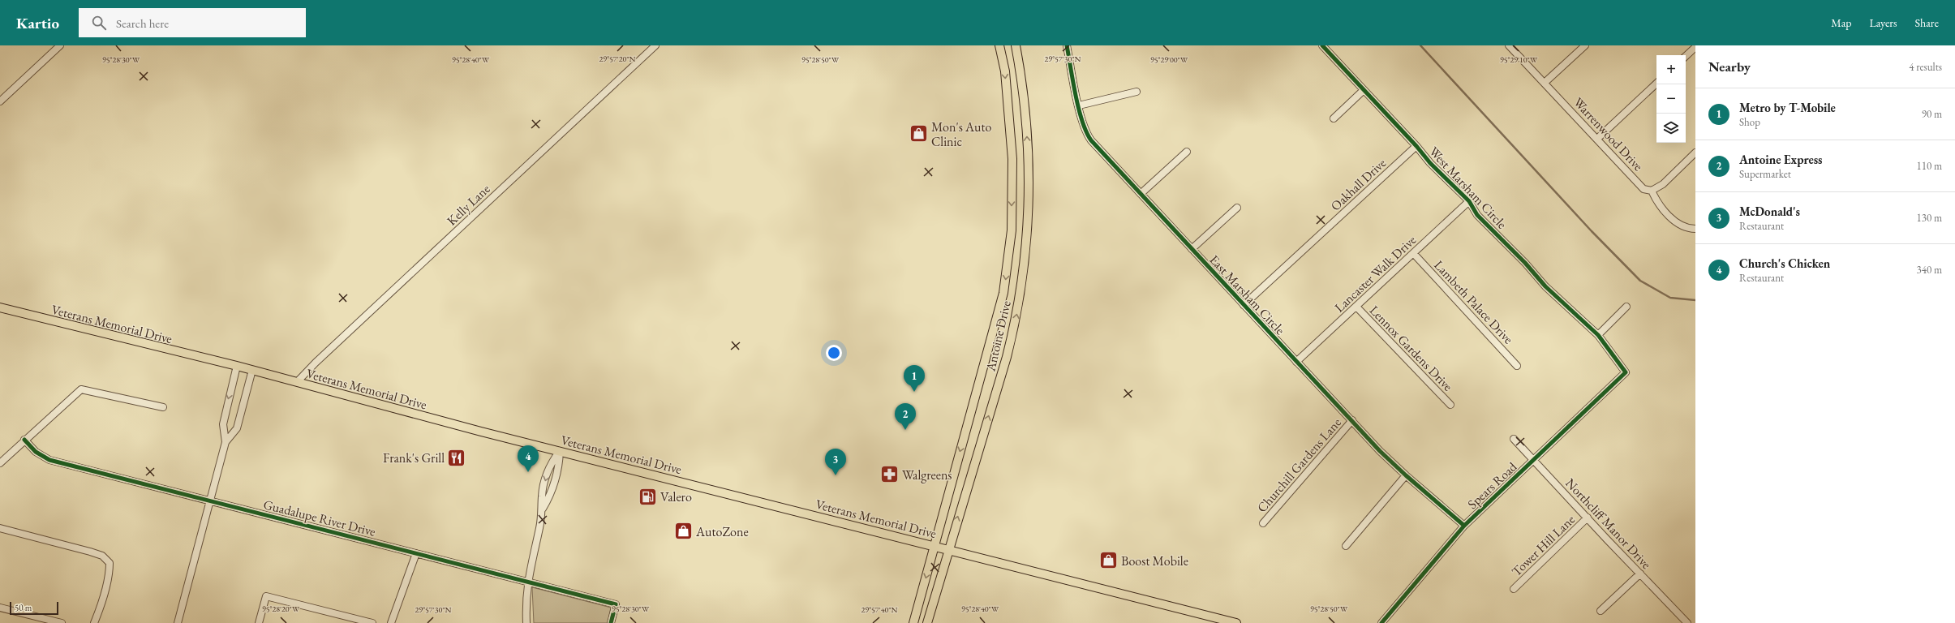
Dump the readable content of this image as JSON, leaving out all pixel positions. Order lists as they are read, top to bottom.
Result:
{
  "streets": {
    "main road": ["Veterans Memorial Drive", "Antoine Drive"],
    "street": [
      "Warrenwood Drive",
      "Oakhall Drive",
      "West Marsham Circle",
      "Kelly Lane",
      "Lancaster Walk Drive",
      "East Marsham Circle",
      "Lambeth Palace Drive",
      "Lennox Gardens Drive",
      "Churchill Gardens Lane",
      "Spears Road",
      "Guadalupe River Drive",
      "Northcliff Manor Drive",
      "Tower Hill Lane"
    ]
  },
  "crossings": [
    ["Oakhall Drive", "West Marsham Circle"],
    ["Oakhall Drive", "East Marsham Circle"],
    ["West Marsham Circle", "Lancaster Walk Drive"],
    ["West Marsham Circle", "Spears Road"],
    ["Kelly Lane", "Veterans Memorial Drive"],
    ["Lancaster Walk Drive", "East Marsham Circle"],
    ["Lancaster Walk Drive", "Lambeth Palace Drive"],
    ["Lancaster Walk Drive", "Lennox Gardens Drive"],
    ["East Marsham Circle", "Churchill Gardens Lane"],
    ["East Marsham Circle", "Spears Road"],
    ["Veterans Memorial Drive", "Antoine Drive"],
    ["Spears Road", "Northcliff Manor Drive"],
    ["Northcliff Manor Drive", "Tower Hill Lane"]
  ],
  "places": {
    "shop": ["Mon's Auto Clinic", "AutoZone", "Boost Mobile"],
    "restaurant": ["Frank's Grill"],
    "pharmacy": ["Walgreens"],
    "fuel station": ["Valero"]
  },
  "scale_bar": "50 m",
  "page": {
    "header": "Kartio",
    "search": "Search here",
    "nav": ["Map", "Layers", "Share"],
    "heading": ["Nearby", "4 results"],
    "map_buttons": ["+", "−"],
    "list": [
      {
        "mark": "1",
        "name": "Metro by T-Mobile",
        "note": "Shop",
        "value": "90 m"
      },
      {
        "mark": "2",
        "name": "Antoine Express",
        "note": "Supermarket",
        "value": "110 m"
      },
      {
        "mark": "3",
        "name": "McDonald's",
        "note": "Restaurant",
        "value": "130 m"
      },
      {
        "mark": "4",
        "name": "Church's Chicken",
        "note": "Restaurant",
        "value": "340 m"
      }
    ],
    "pins": [
      "1",
      "2",
      "4",
      "3"
    ],
    "scale": "50 m"
  },
  "coordinates": [
    "29°57'20\"N",
    "29°57'30\"N",
    "95°28'30\"W",
    "95°28'40\"W",
    "95°28'50\"W",
    "95°29'00\"W",
    "95°29'10\"W",
    "95°28'20\"W",
    "29°57'40\"N"
  ]
}
